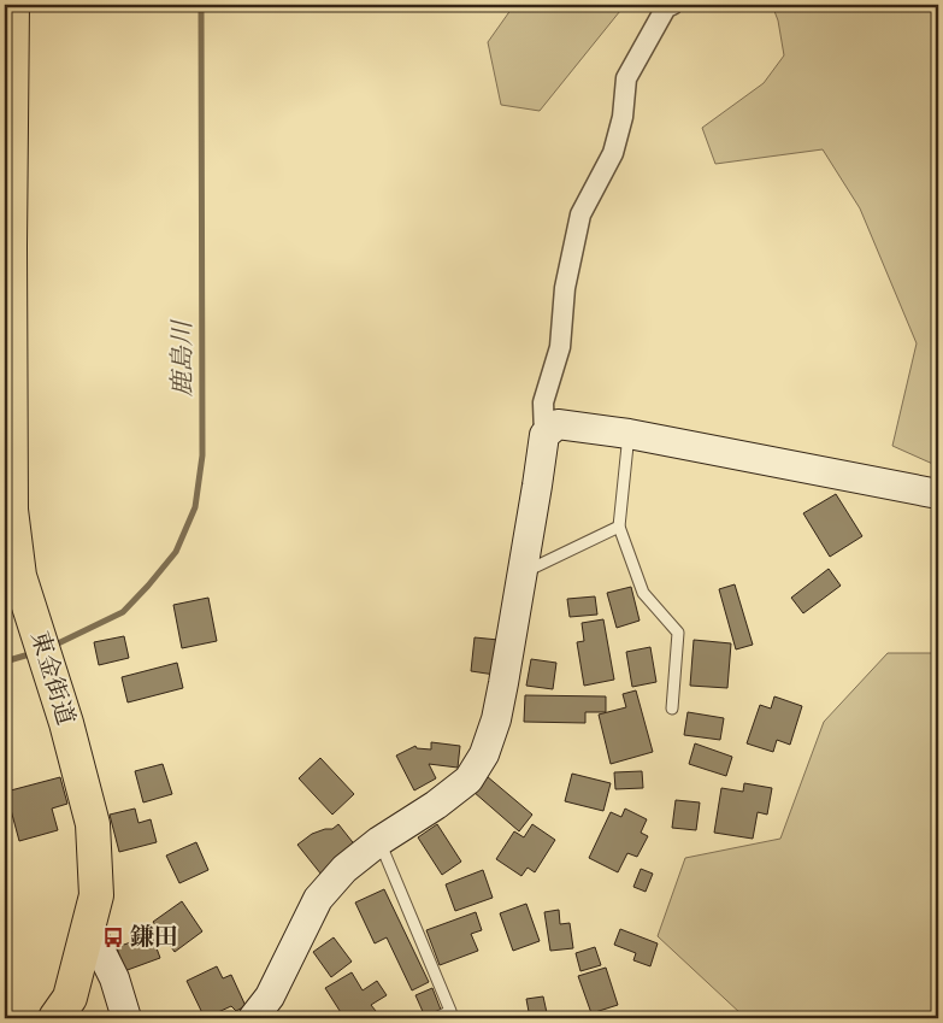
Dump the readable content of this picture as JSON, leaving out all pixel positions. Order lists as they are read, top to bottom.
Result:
{
  "streets": {
    "highway": ["東金街道"]
  },
  "water": ["鹿島川"],
  "places": {
    "bus stop": ["鎌田"]
  }
}
